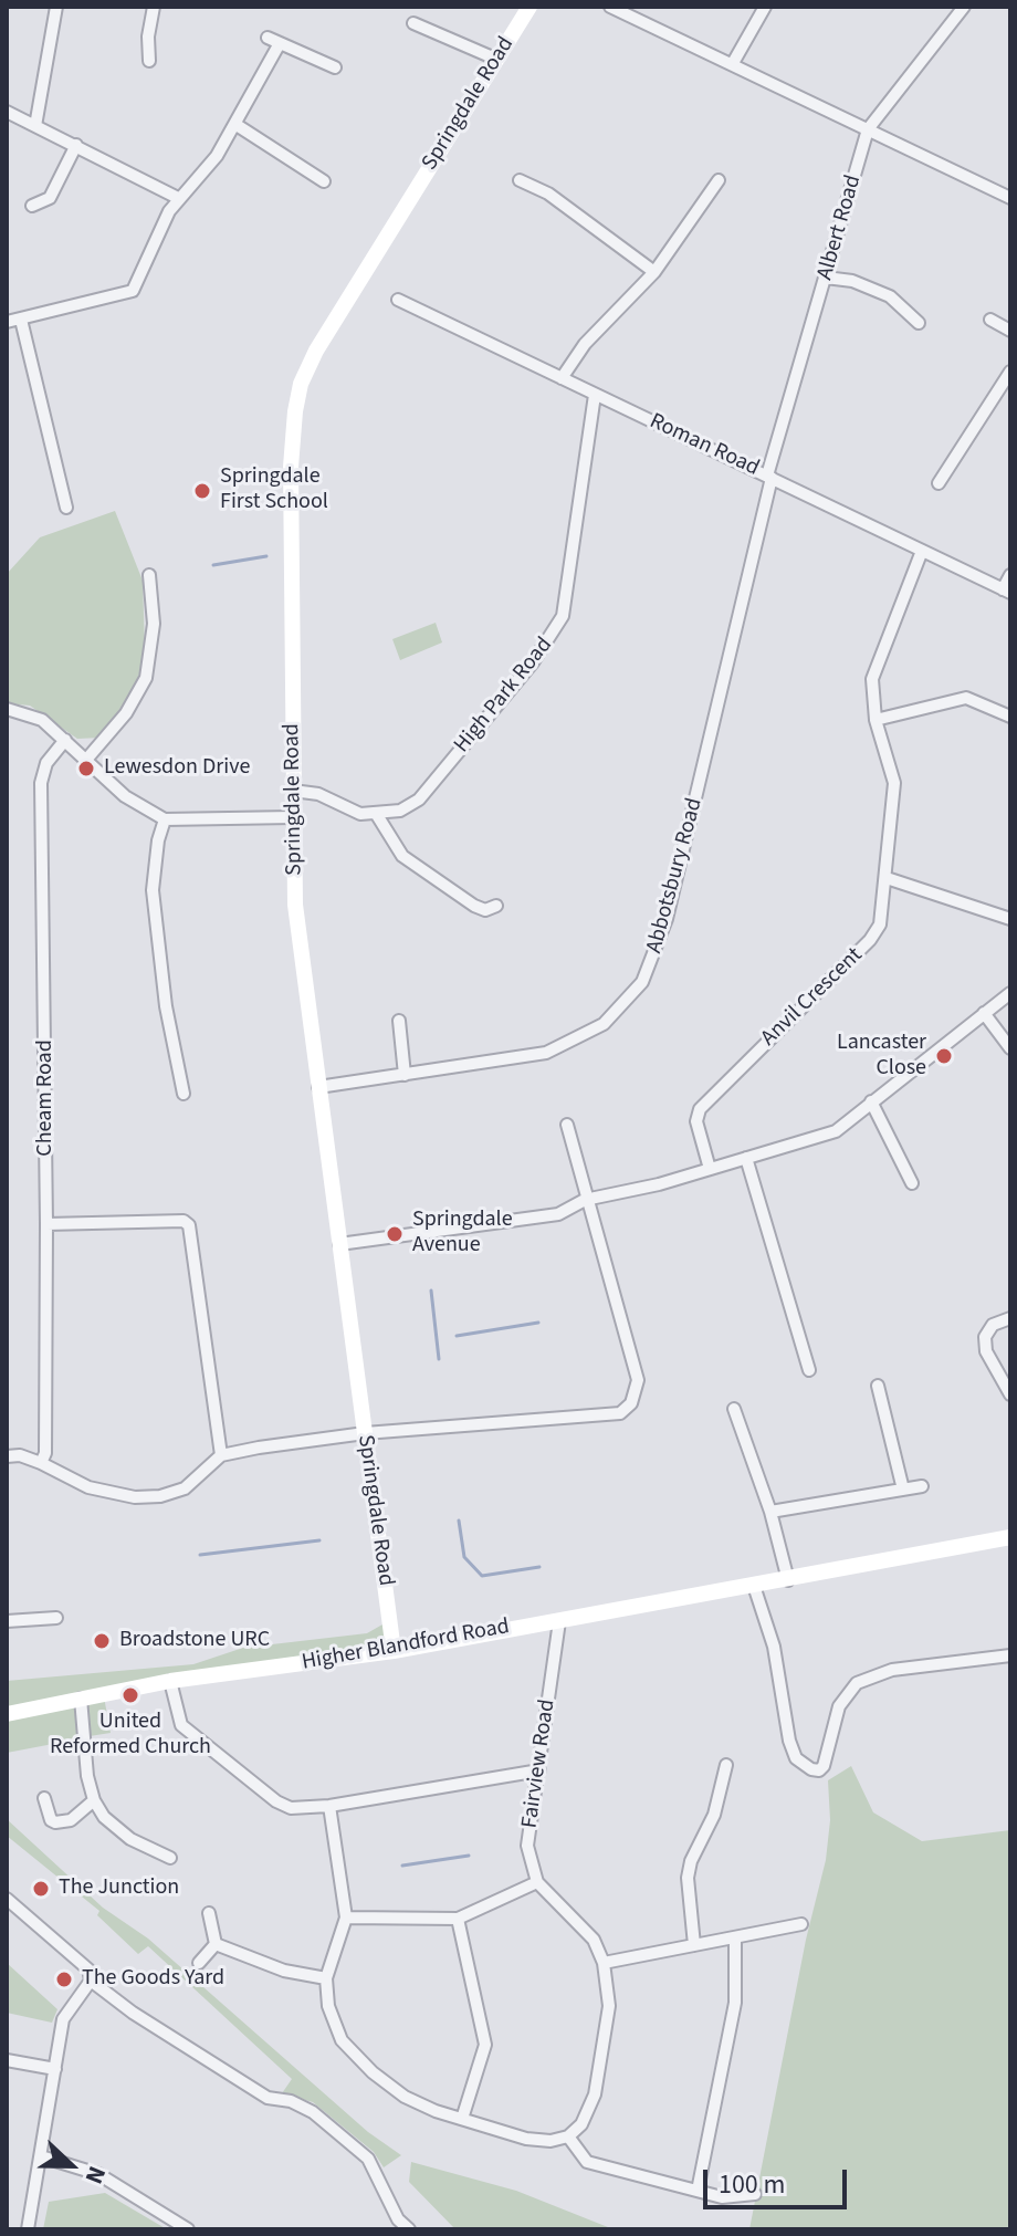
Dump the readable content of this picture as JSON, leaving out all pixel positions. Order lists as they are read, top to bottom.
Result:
{
  "streets": {
    "street": [
      "Springdale Road",
      "Albert Road",
      "Roman Road",
      "High Park Road",
      "Abbotsbury Road",
      "Anvil Crescent",
      "Cheam Road",
      "Higher Blandford Road",
      "Fairview Road"
    ]
  },
  "crossings": [
    ["Springdale Road", "Abbotsbury Road"],
    ["Springdale Road", "Higher Blandford Road"],
    ["Albert Road", "Roman Road"],
    ["Albert Road", "Abbotsbury Road"],
    ["Roman Road", "High Park Road"],
    ["Roman Road", "Abbotsbury Road"],
    ["Roman Road", "Anvil Crescent"],
    ["Higher Blandford Road", "Fairview Road"]
  ],
  "places": [
    "Springdale First School",
    "Lewesdon Drive",
    "Lancaster Close",
    "Springdale Avenue",
    "Broadstone URC",
    "United Reformed Church",
    "The Junction",
    "The Goods Yard"
  ],
  "scale_bar": "100 m",
  "north": "right"
}
